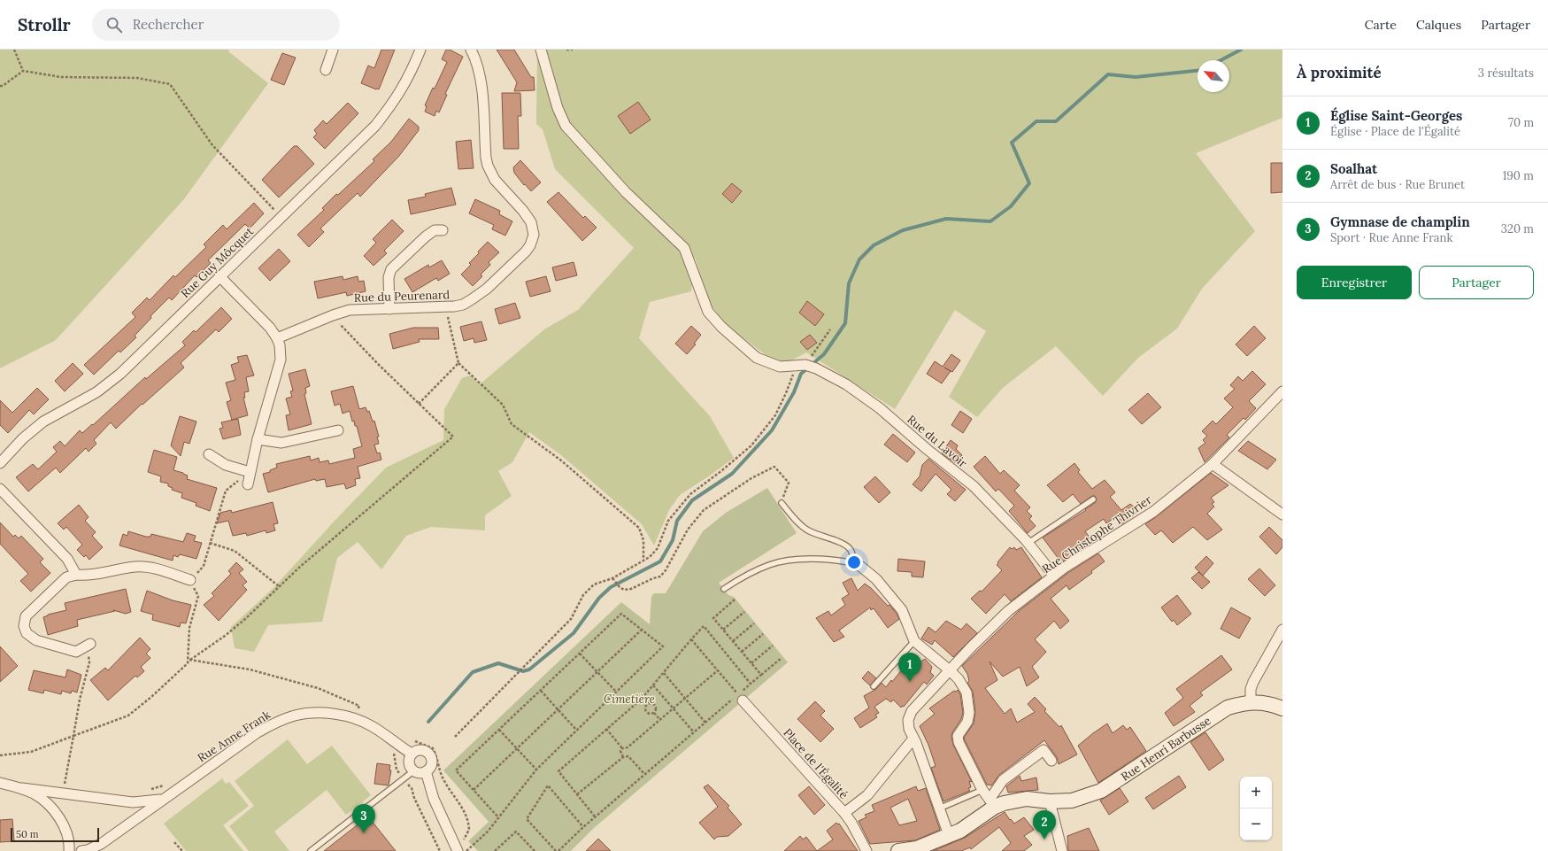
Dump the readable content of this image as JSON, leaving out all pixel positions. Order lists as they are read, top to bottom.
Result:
{
  "streets": {
    "street": [
      "Rue Guy Môcquet",
      "Rue du Peurenard",
      "Rue du Lavoir",
      "Rue Christophe Thivrier",
      "Rue Anne Frank",
      "Rue Henri Barbusse",
      "Place de l'Égalité"
    ]
  },
  "crossings": [
    ["Rue du Lavoir", "Rue Christophe Thivrier"]
  ],
  "parks": ["Cimetière"],
  "scale_bar": "50 m",
  "north": "top left",
  "page": {
    "header": "Strollr",
    "search": "Rechercher",
    "nav": ["Carte", "Calques", "Partager"],
    "heading": ["À proximité", "3 résultats"],
    "list": [
      {
        "mark": "1",
        "name": "Église Saint-Georges",
        "note": "Église · Place de l'Égalité",
        "value": "70 m"
      },
      {
        "mark": "2",
        "name": "Soalhat",
        "note": "Arrêt de bus · Rue Brunet",
        "value": "190 m"
      },
      {
        "mark": "3",
        "name": "Gymnase de champlin",
        "note": "Sport · Rue Anne Frank",
        "value": "320 m"
      }
    ],
    "buttons": ["Enregistrer", "Partager"],
    "pins": ["1", "3", "2"],
    "map_buttons": ["+", "−"],
    "scale": "50 m"
  }
}
